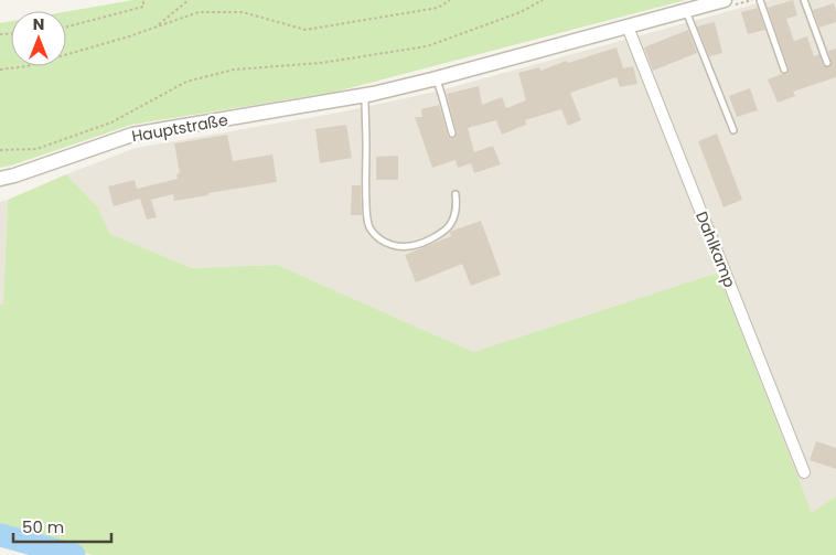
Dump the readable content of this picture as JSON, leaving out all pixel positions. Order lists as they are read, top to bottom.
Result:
{
  "streets": {
    "street": ["Hauptstraße", "Dahlkamp"]
  },
  "scale_bar": "50 m",
  "north": "top"
}
